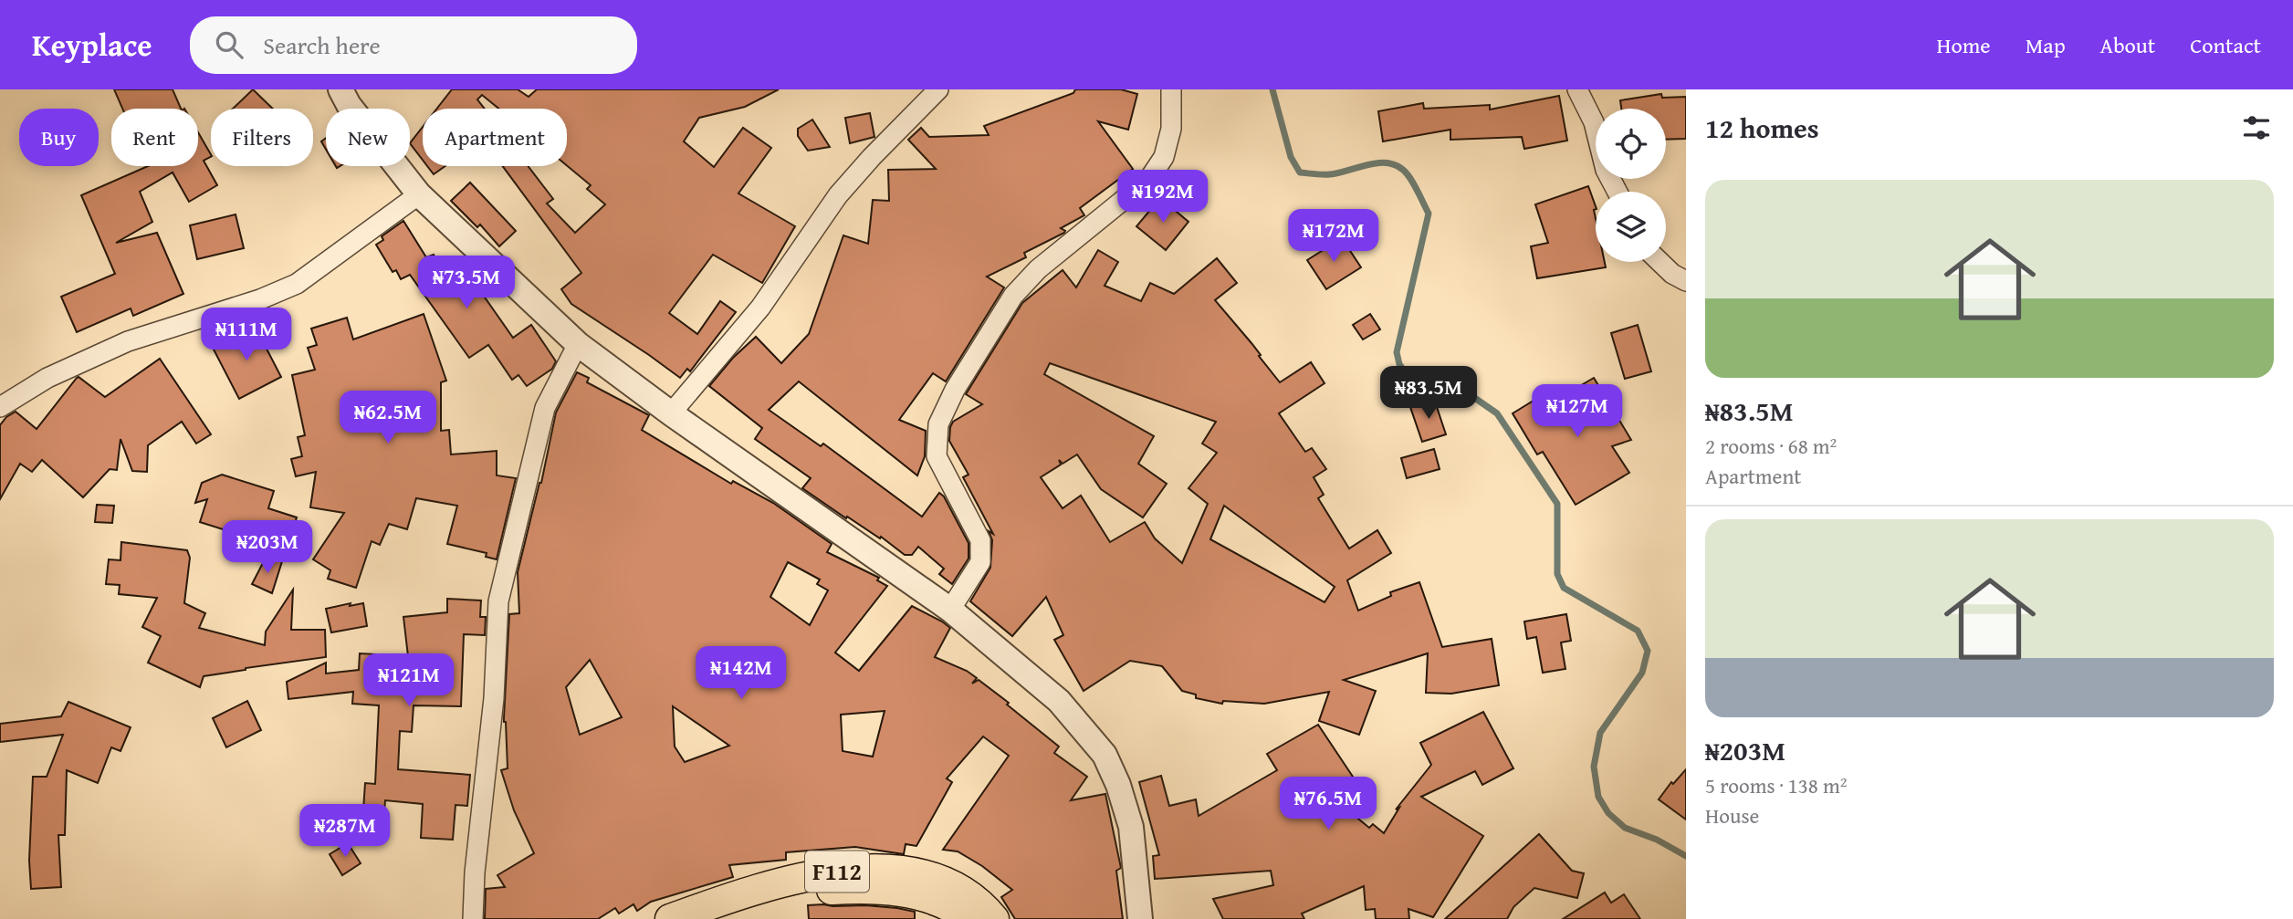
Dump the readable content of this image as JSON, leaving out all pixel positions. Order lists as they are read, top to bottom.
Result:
{
  "streets": {
    "main road": ["F112"]
  },
  "page": {
    "header": "Keyplace",
    "search": "Search here",
    "nav": [
      "Home",
      "Map",
      "About",
      "Contact"
    ],
    "heading": "12 homes",
    "chip": [
      "Buy",
      "Rent",
      "Filters",
      "New",
      "Apartment"
    ],
    "list": [
      {
        "name": "₦83.5M",
        "note": "2 rooms · 68 m² · Apartment"
      },
      {
        "name": "₦203M",
        "note": "5 rooms · 138 m² · House"
      }
    ],
    "price": [
      "₦192M",
      "₦172M",
      "₦73.5M",
      "₦111M",
      "₦83.5M",
      "₦127M",
      "₦62.5M",
      "₦203M",
      "₦142M",
      "₦121M",
      "₦76.5M",
      "₦287M"
    ]
  }
}
